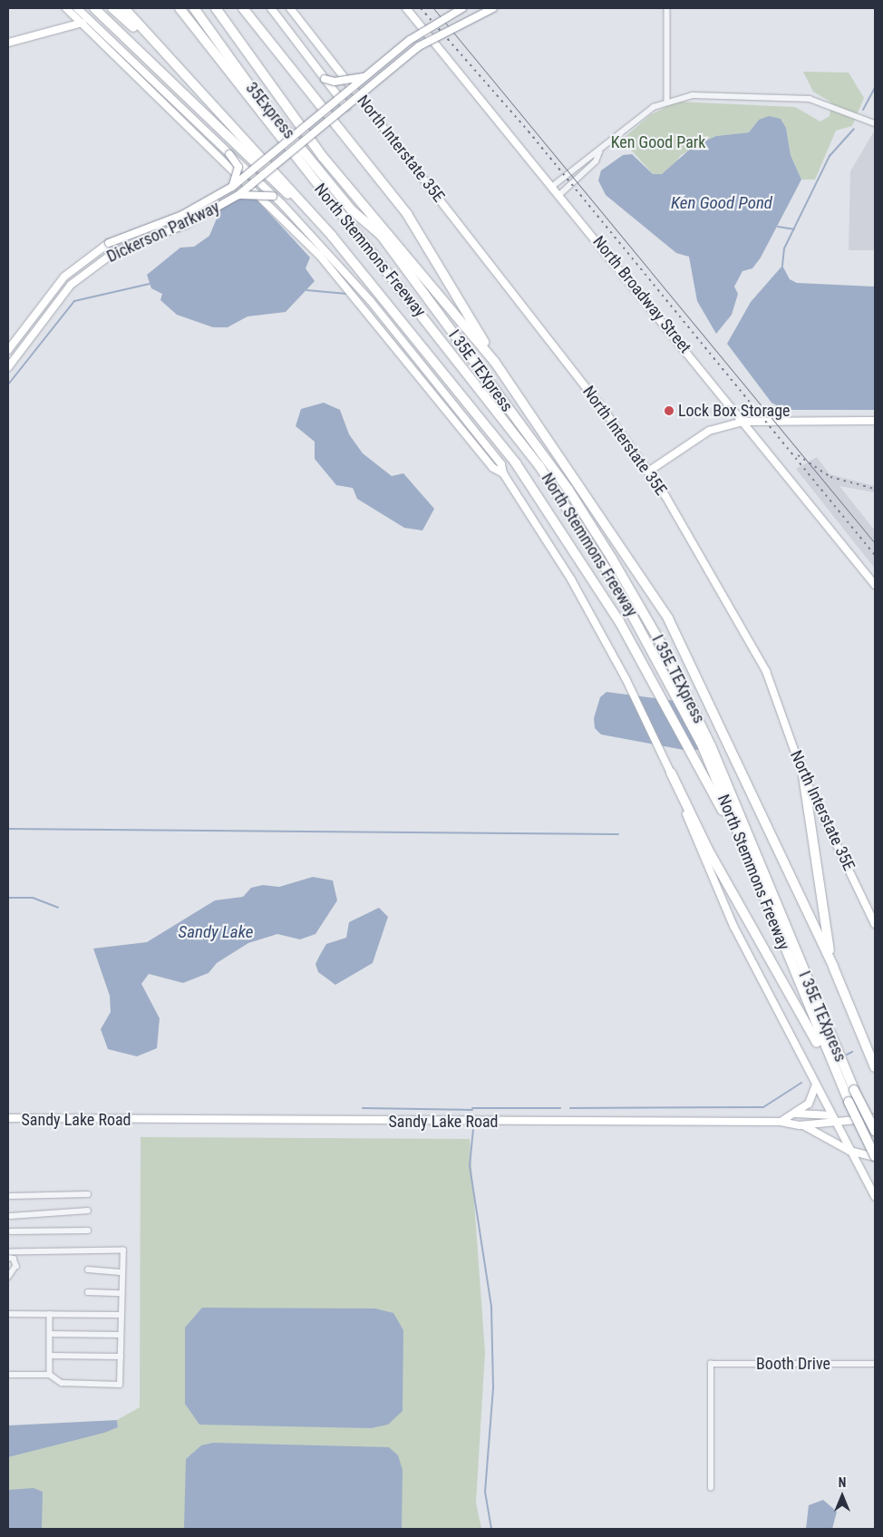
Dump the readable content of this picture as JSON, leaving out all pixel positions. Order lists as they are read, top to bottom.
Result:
{
  "streets": {
    "highway": ["35Express", "North Stemmons Freeway", "I 35E TEXpress"],
    "main road": [
      "North Interstate 35E",
      "Dickerson Parkway",
      "North Broadway Street",
      "Sandy Lake Road"
    ],
    "street": ["Booth Drive"]
  },
  "crossings": [
    ["35Express", "I 35E TEXpress"],
    ["North Interstate 35E", "Dickerson Parkway"]
  ],
  "water": ["Ken Good Pond", "Sandy Lake"],
  "parks": ["Ken Good Park"],
  "places": ["Lock Box Storage"],
  "north": "top"
}
